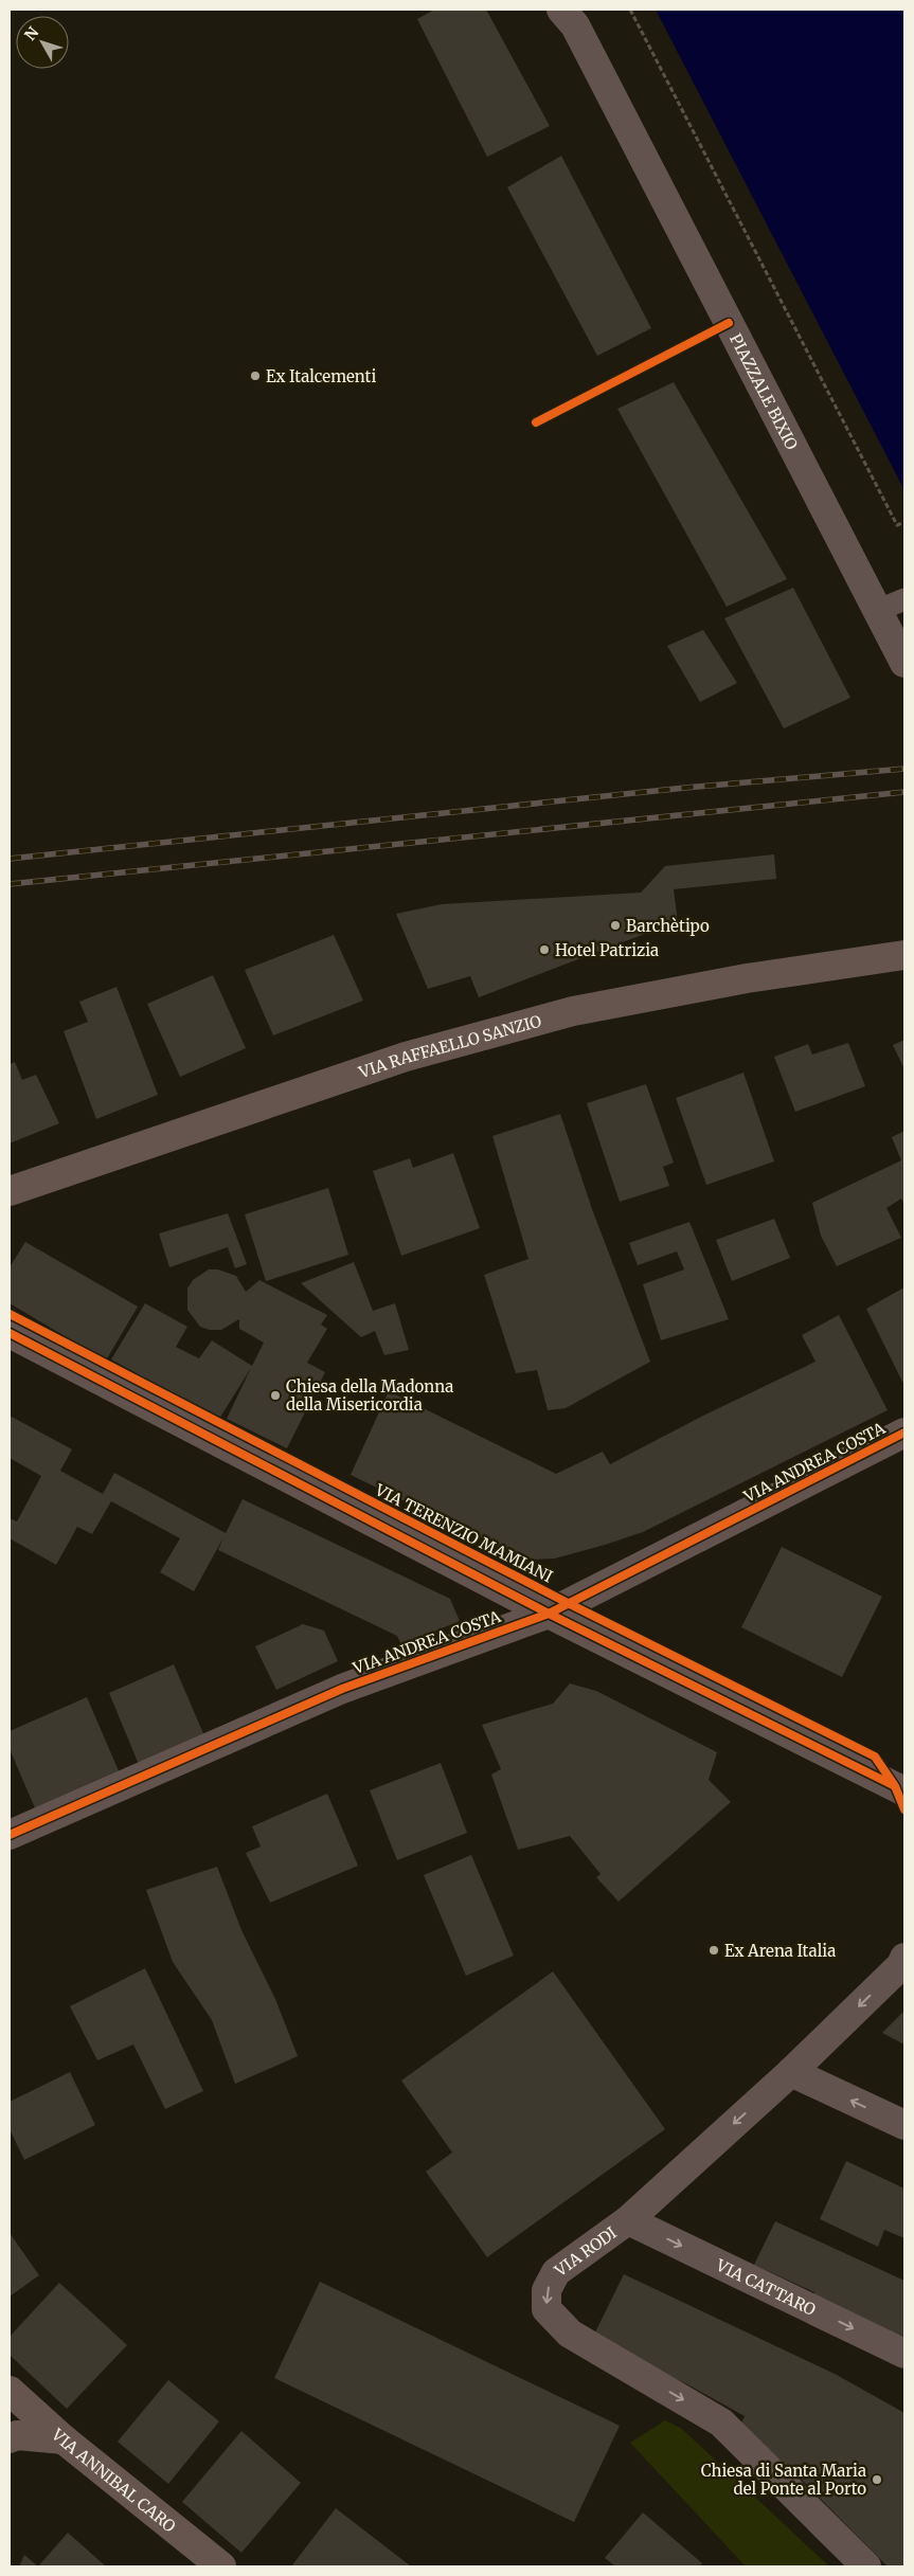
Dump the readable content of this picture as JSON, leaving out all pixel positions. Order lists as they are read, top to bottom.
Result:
{
  "streets": {
    "main road": ["VIA RAFFAELLO SANZIO", "VIA ANNIBAL CARO"],
    "street": [
      "PIAZZALE BIXIO",
      "VIA ANDREA COSTA",
      "VIA TERENZIO MAMIANI",
      "VIA RODI",
      "VIA CATTARO"
    ]
  },
  "crossings": [
    ["VIA ANDREA COSTA", "VIA TERENZIO MAMIANI"],
    ["VIA RODI", "VIA CATTARO"]
  ],
  "places": [
    "Ex Italcementi",
    "Barchètipo",
    "Hotel Patrizia",
    "Chiesa della Madonna della Misericordia",
    "Ex Arena Italia",
    "Chiesa di Santa Maria del Ponte al Porto"
  ],
  "north": "top left"
}
